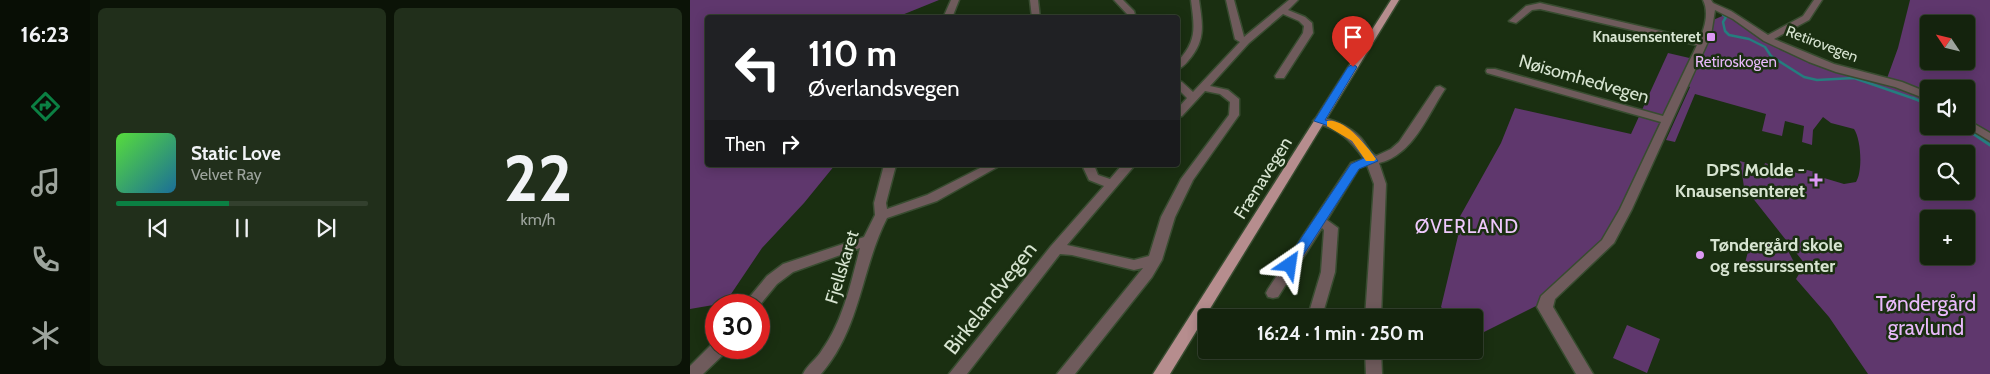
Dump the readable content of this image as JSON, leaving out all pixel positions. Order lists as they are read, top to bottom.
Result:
{
  "streets": {
    "main road": ["Frænavegen"],
    "street": [
      "Retirovegen",
      "Nøisomhedvegen",
      "Fjellskaret",
      "Birkelandvegen"
    ]
  },
  "crossings": [
    ["Retirovegen", "Nøisomhedvegen"]
  ],
  "districts": ["ØVERLAND"],
  "parks": ["Retiroskogen", "Tøndergård gravlund"],
  "places": {
    "transit": ["Knausensenteret"],
    "health": ["DPS Molde - Knausensenteret"],
    "other": ["Tøndergård skole og ressurssenter"]
  },
  "north": "top left",
  "page": {
    "tabs": "16:23",
    "tile": ["22", "km/h"],
    "map_buttons": "+",
    "turn": ["110 m", "Øverlandsvegen"],
    "then": "Then",
    "song": ["Static Love", "Velvet Ray"],
    "limit": "30",
    "trip": "16:24 · 1 min · 250 m"
  }
}
